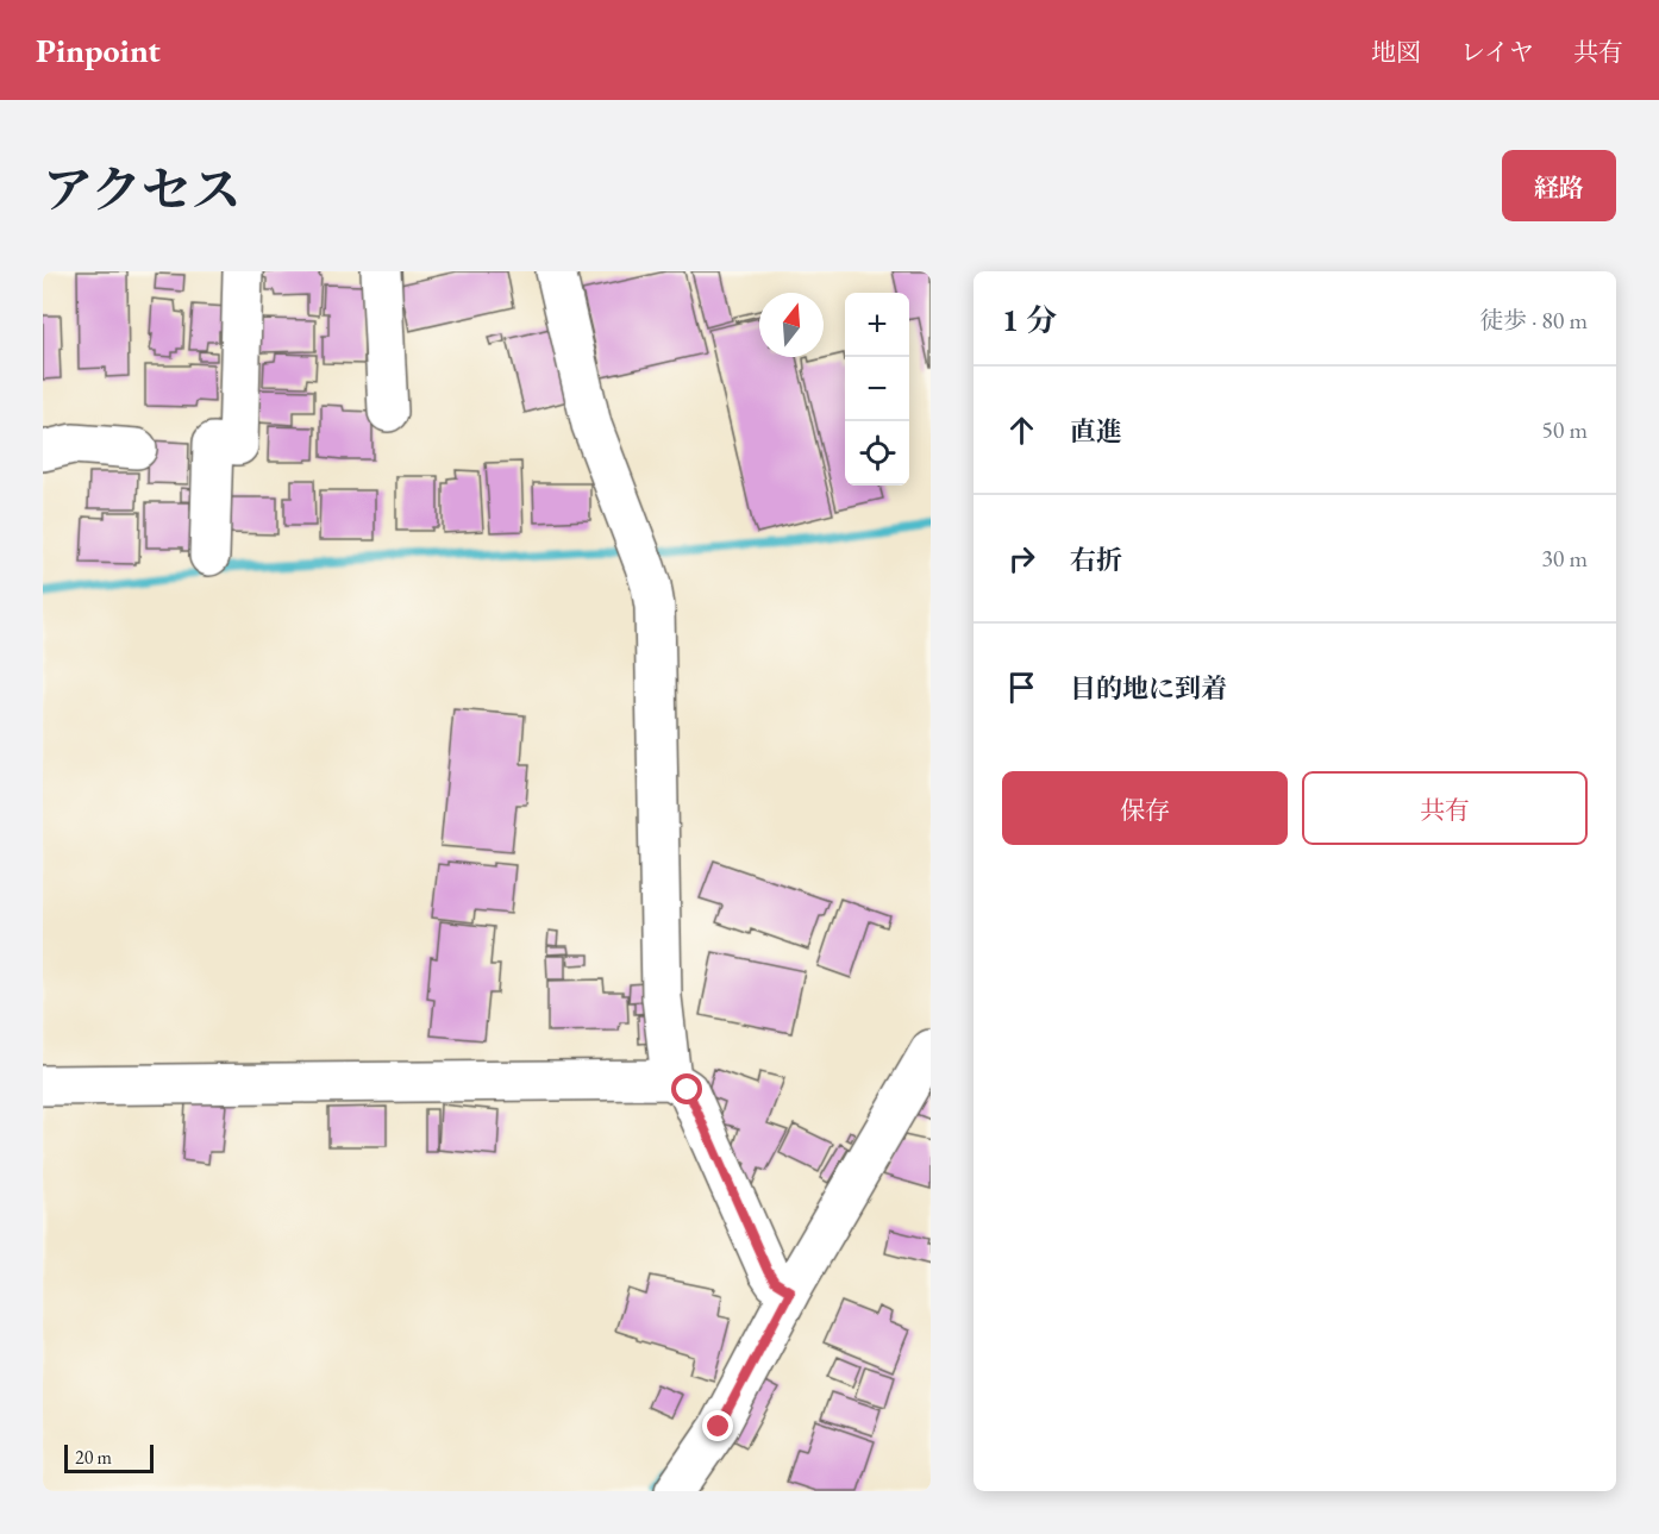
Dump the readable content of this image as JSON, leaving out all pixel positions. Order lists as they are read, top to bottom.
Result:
{
  "scale_bar": "20 m",
  "north": "top",
  "page": {
    "header": "Pinpoint",
    "nav": ["地図", "レイヤ", "共有"],
    "title": "アクセス",
    "buttons": [
      "経路",
      ["保存", "共有"]
    ],
    "heading": ["1 分", "徒歩 · 80 m"],
    "map_buttons": ["+", "−"],
    "list": [
      ["直進", "50 m"],
      ["右折", "30 m"],
      "目的地に到着"
    ],
    "scale": "20 m"
  }
}
